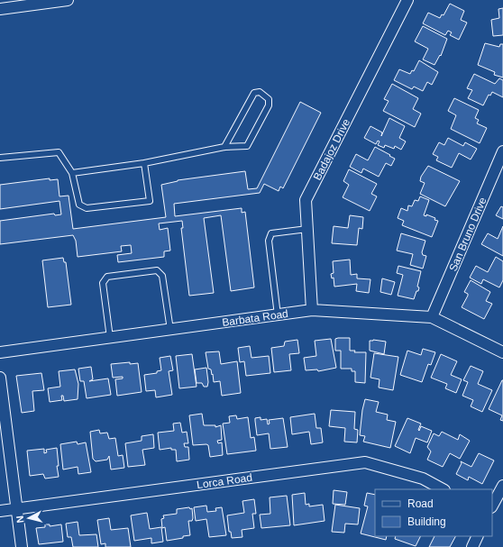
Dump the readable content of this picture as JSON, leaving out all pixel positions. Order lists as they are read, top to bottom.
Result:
{
  "streets": {
    "street": [
      "Badajoz Drive",
      "San Bruno Drive",
      "Barbata Road",
      "Lorca Road"
    ]
  },
  "crossings": [
    ["Badajoz Drive", "Barbata Road"],
    ["San Bruno Drive", "Barbata Road"]
  ],
  "legend": ["Road", "Building"],
  "north": "left"
}
